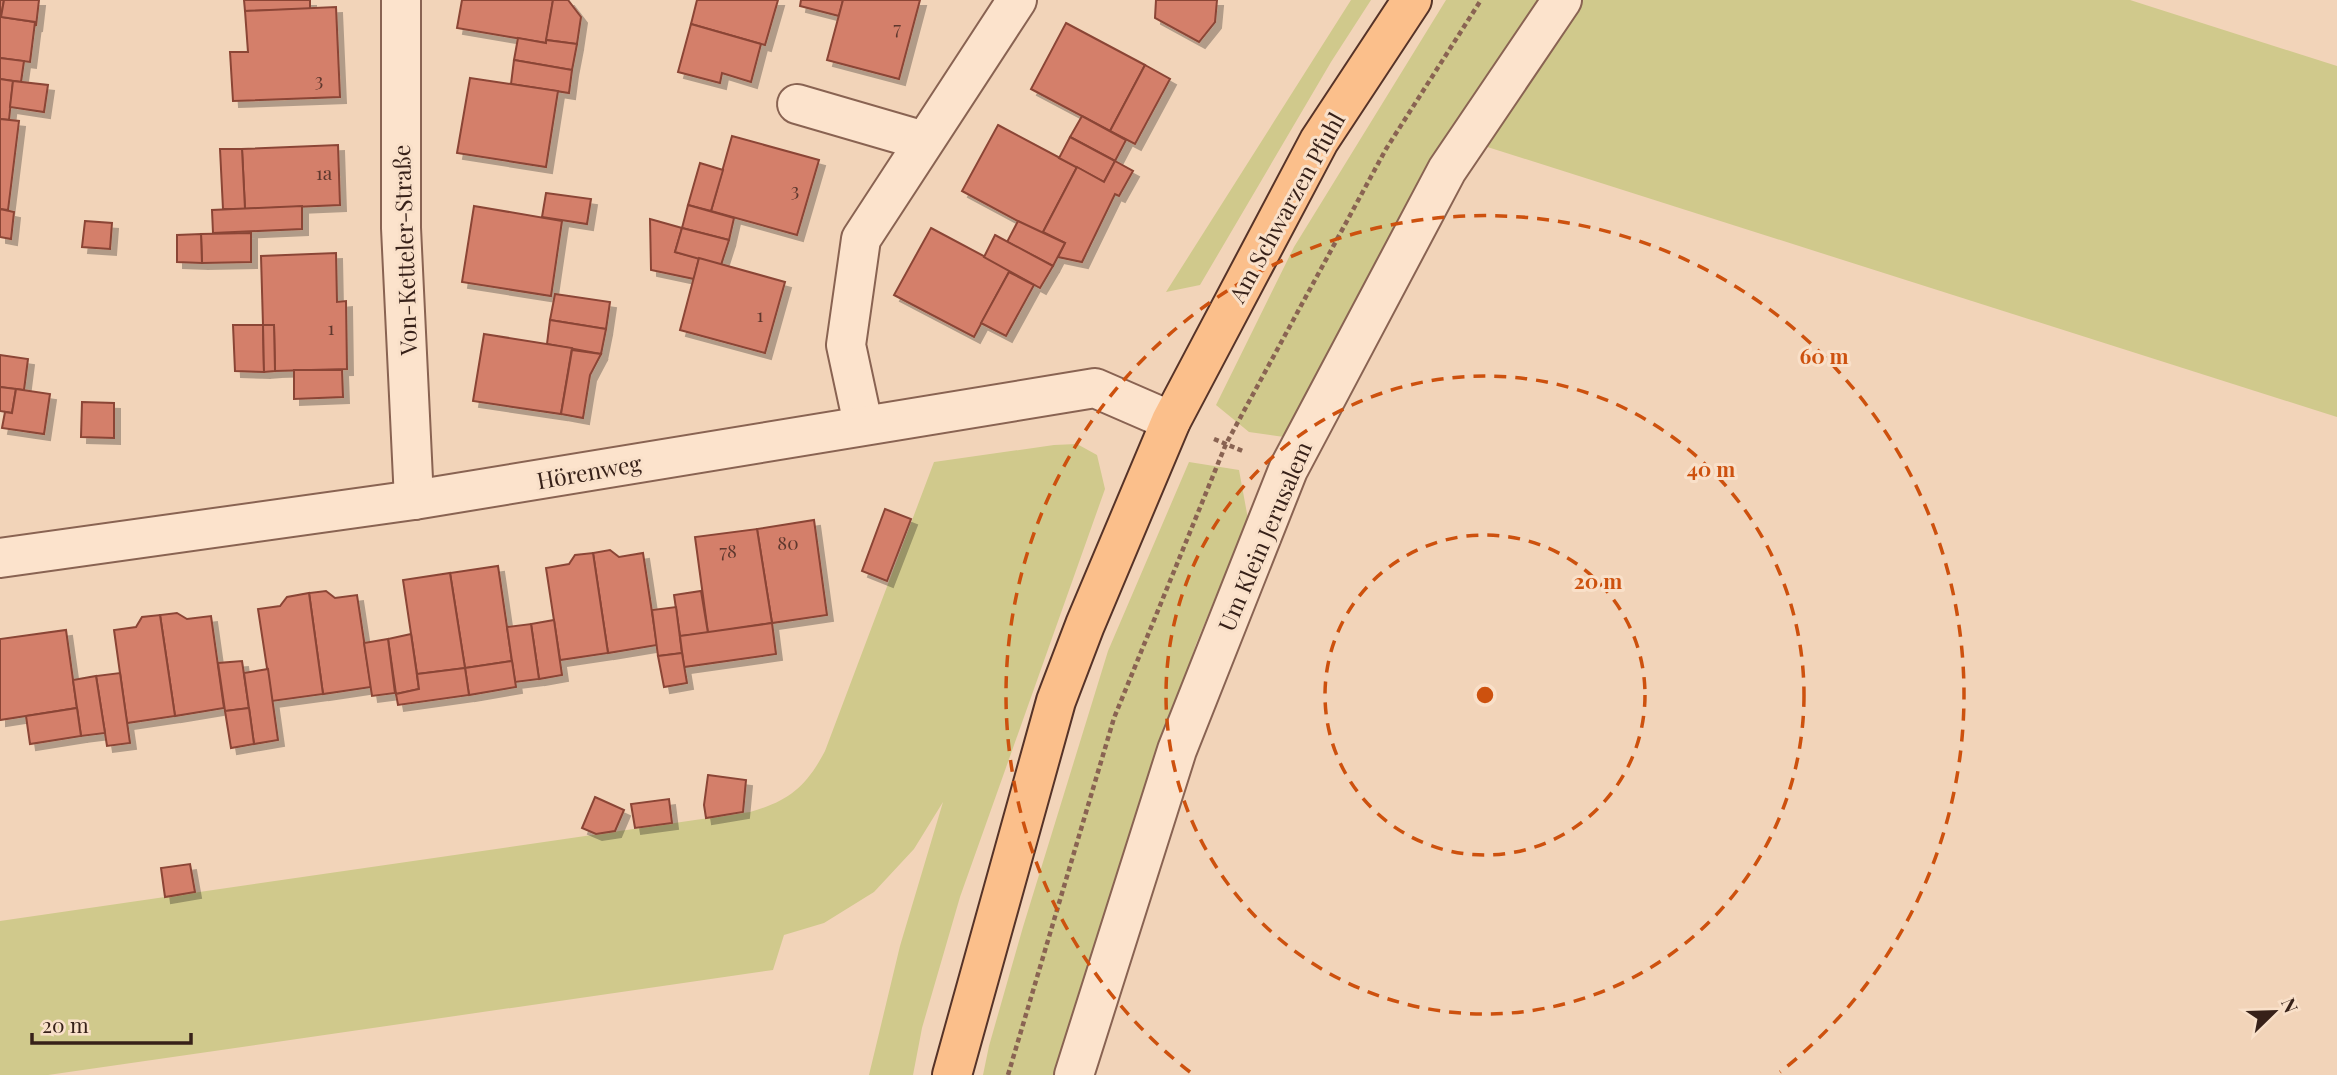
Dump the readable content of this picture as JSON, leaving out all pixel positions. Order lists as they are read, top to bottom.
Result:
{
  "streets": {
    "main road": ["Am Schwarzen Pfuhl"],
    "street": ["Von-Ketteler-Straße", "Hörenweg", "Um Klein Jerusalem"]
  },
  "crossings": [
    ["Am Schwarzen Pfuhl", "Hörenweg"],
    ["Von-Ketteler-Straße", "Hörenweg"]
  ],
  "house_numbers": [
    "7",
    "3",
    "1a",
    "3",
    "1",
    "1",
    "80",
    "78"
  ],
  "scale_bar": "20 m",
  "north": "top right",
  "rings": ["60 m", "40 m", "20 m"]
}
